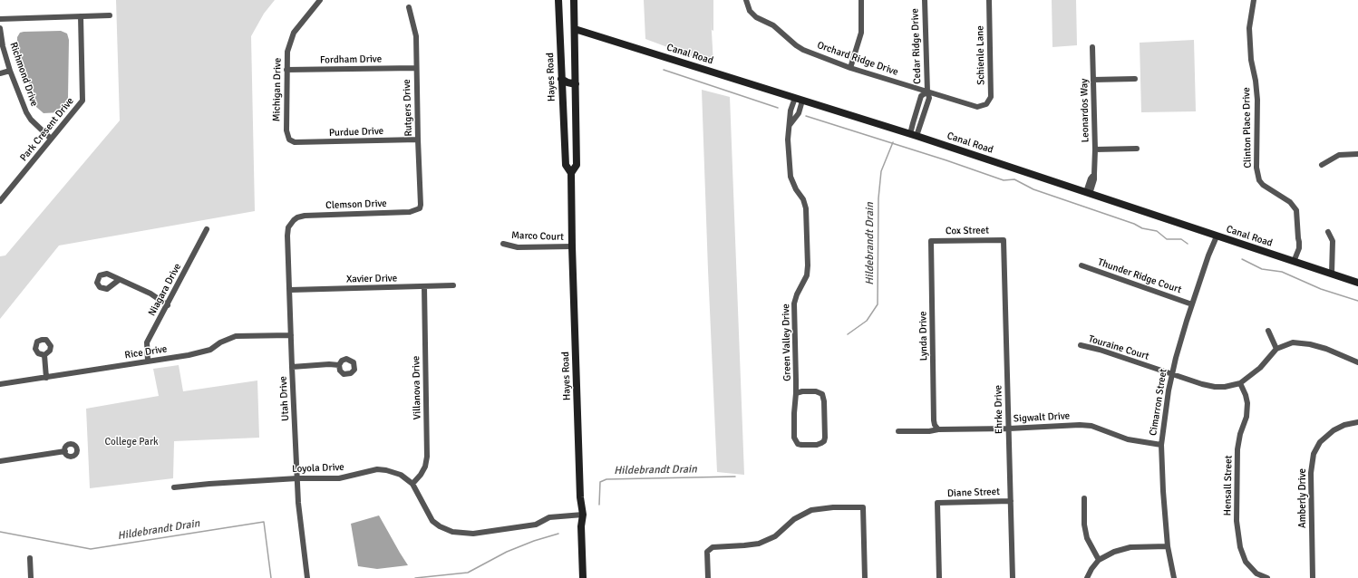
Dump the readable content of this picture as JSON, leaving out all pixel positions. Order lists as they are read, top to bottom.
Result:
{
  "streets": {
    "street": [
      "Cedar Ridge Drive",
      "Canal Road",
      "Schienle Lane",
      "Orchard Ridge Drive",
      "Fordham Drive",
      "Richmond Drive",
      "Hayes Road",
      "Michigan Drive",
      "Rutgers Drive",
      "Leonardos Way",
      "Clinton Place Drive",
      "Park Cresent Drive",
      "Purdue Drive",
      "Clemson Drive",
      "Cox Street",
      "Marco Court",
      "Thunder Ridge Court",
      "Xavier Drive",
      "Niagara Drive",
      "Lynda Drive",
      "Green Valley Drive",
      "Touraine Court",
      "Rice Drive",
      "Villanova Drive",
      "Utah Drive",
      "Cimarron Street",
      "Ehrke Drive",
      "Sigwalt Drive",
      "Loyola Drive",
      "Hensall Street",
      "Diane Street",
      "Amberly Drive"
    ]
  },
  "crossings": [
    ["Cedar Ridge Drive", "Canal Road"],
    ["Cedar Ridge Drive", "Orchard Ridge Drive"],
    ["Canal Road", "Hayes Road"],
    ["Canal Road", "Leonardos Way"],
    ["Canal Road", "Clinton Place Drive"],
    ["Canal Road", "Green Valley Drive"],
    ["Canal Road", "Cimarron Street"],
    ["Schienle Lane", "Orchard Ridge Drive"],
    ["Fordham Drive", "Michigan Drive"],
    ["Fordham Drive", "Rutgers Drive"],
    ["Richmond Drive", "Park Cresent Drive"],
    ["Hayes Road", "Marco Court"],
    ["Hayes Road", "Loyola Drive"],
    ["Michigan Drive", "Purdue Drive"],
    ["Rutgers Drive", "Purdue Drive"],
    ["Rutgers Drive", "Clemson Drive"],
    ["Clemson Drive", "Utah Drive"],
    ["Cox Street", "Lynda Drive"],
    ["Cox Street", "Ehrke Drive"],
    ["Thunder Ridge Court", "Cimarron Street"],
    ["Xavier Drive", "Villanova Drive"],
    ["Xavier Drive", "Utah Drive"],
    ["Niagara Drive", "Rice Drive"],
    ["Lynda Drive", "Sigwalt Drive"],
    ["Touraine Court", "Cimarron Street"],
    ["Touraine Court", "Hensall Street"],
    ["Rice Drive", "Utah Drive"],
    ["Villanova Drive", "Loyola Drive"],
    ["Utah Drive", "Loyola Drive"],
    ["Cimarron Street", "Sigwalt Drive"],
    ["Ehrke Drive", "Sigwalt Drive"],
    ["Ehrke Drive", "Diane Street"]
  ],
  "water": ["Hildebrandt Drain"],
  "parks": ["College Park"]
}
